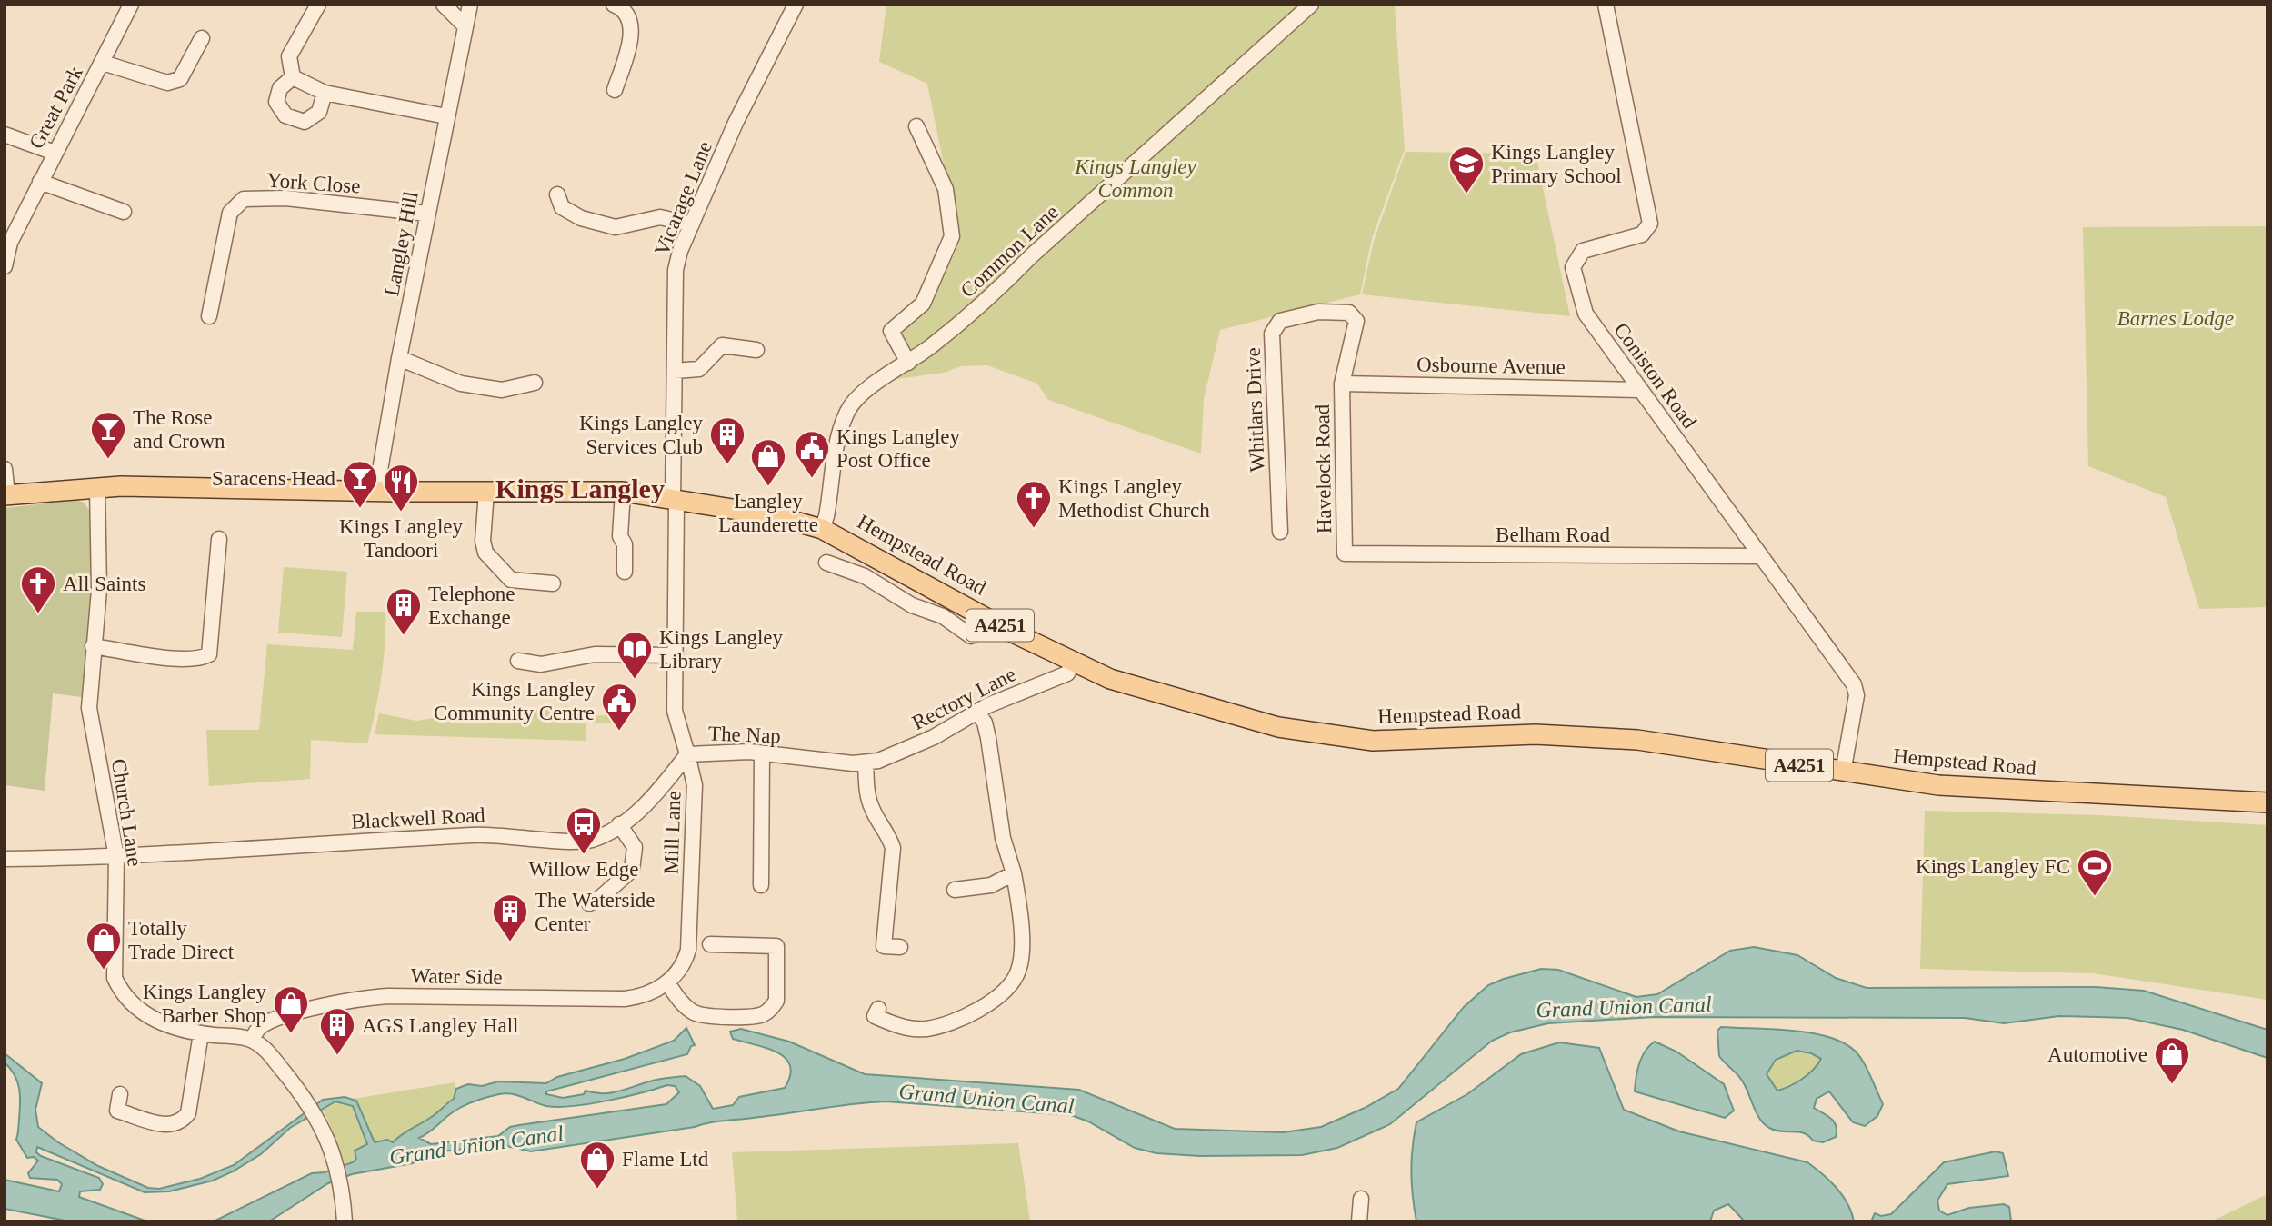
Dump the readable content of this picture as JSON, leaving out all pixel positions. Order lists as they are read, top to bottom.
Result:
{
  "streets": {
    "main road": ["Hempstead Road", "A4251"],
    "street": [
      "Great Park",
      "York Close",
      "Vicarage Lane",
      "Langley Hill",
      "Common Lane",
      "Osbourne Avenue",
      "Coniston Road",
      "Whitlars Drive",
      "Havelock Road",
      "Belham Road",
      "Rectory Lane",
      "The Nap",
      "Church Lane",
      "Blackwell Road",
      "Mill Lane",
      "Water Side"
    ]
  },
  "crossings": [
    ["York Close", "Langley Hill"],
    ["Vicarage Lane", "Hempstead Road"],
    ["Vicarage Lane", "A4251"],
    ["Vicarage Lane", "The Nap"],
    ["Langley Hill", "A4251"],
    ["Common Lane", "Hempstead Road"],
    ["Osbourne Avenue", "Coniston Road"],
    ["Osbourne Avenue", "Whitlars Drive"],
    ["Osbourne Avenue", "Havelock Road"],
    ["Coniston Road", "Belham Road"],
    ["Coniston Road", "Hempstead Road"],
    ["Whitlars Drive", "Havelock Road"],
    ["Havelock Road", "Belham Road"],
    ["Hempstead Road", "A4251"],
    ["Hempstead Road", "Rectory Lane"],
    ["Hempstead Road", "The Nap"],
    ["A4251", "The Nap"],
    ["A4251", "Church Lane"],
    ["Rectory Lane", "The Nap"],
    ["The Nap", "Blackwell Road"],
    ["The Nap", "Mill Lane"],
    ["Church Lane", "Blackwell Road"],
    ["Church Lane", "Water Side"],
    ["Blackwell Road", "Mill Lane"],
    ["Mill Lane", "Water Side"]
  ],
  "districts": ["Kings Langley"],
  "water": ["Grand Union Canal"],
  "parks": ["Kings Langley Common", "Barnes Lodge"],
  "places": {
    "school or university": ["Kings Langley Primary School"],
    "bar": ["The Rose and Crown", "Saracens Head"],
    "building": [
      "Kings Langley Services Club",
      "Telephone Exchange",
      "The Waterside Center",
      "AGS Langley Hall"
    ],
    "public building": ["Kings Langley Post Office", "Kings Langley Community Centre"],
    "shop": [
      "Langley Launderette",
      "Totally Trade Direct",
      "Kings Langley Barber Shop",
      "Automotive",
      "Flame Ltd"
    ],
    "restaurant": ["Kings Langley Tandoori"],
    "church": ["Kings Langley Methodist Church", "All Saints"],
    "library": ["Kings Langley Library"],
    "bus stop": ["Willow Edge"],
    "sports": ["Kings Langley FC"]
  }
}
